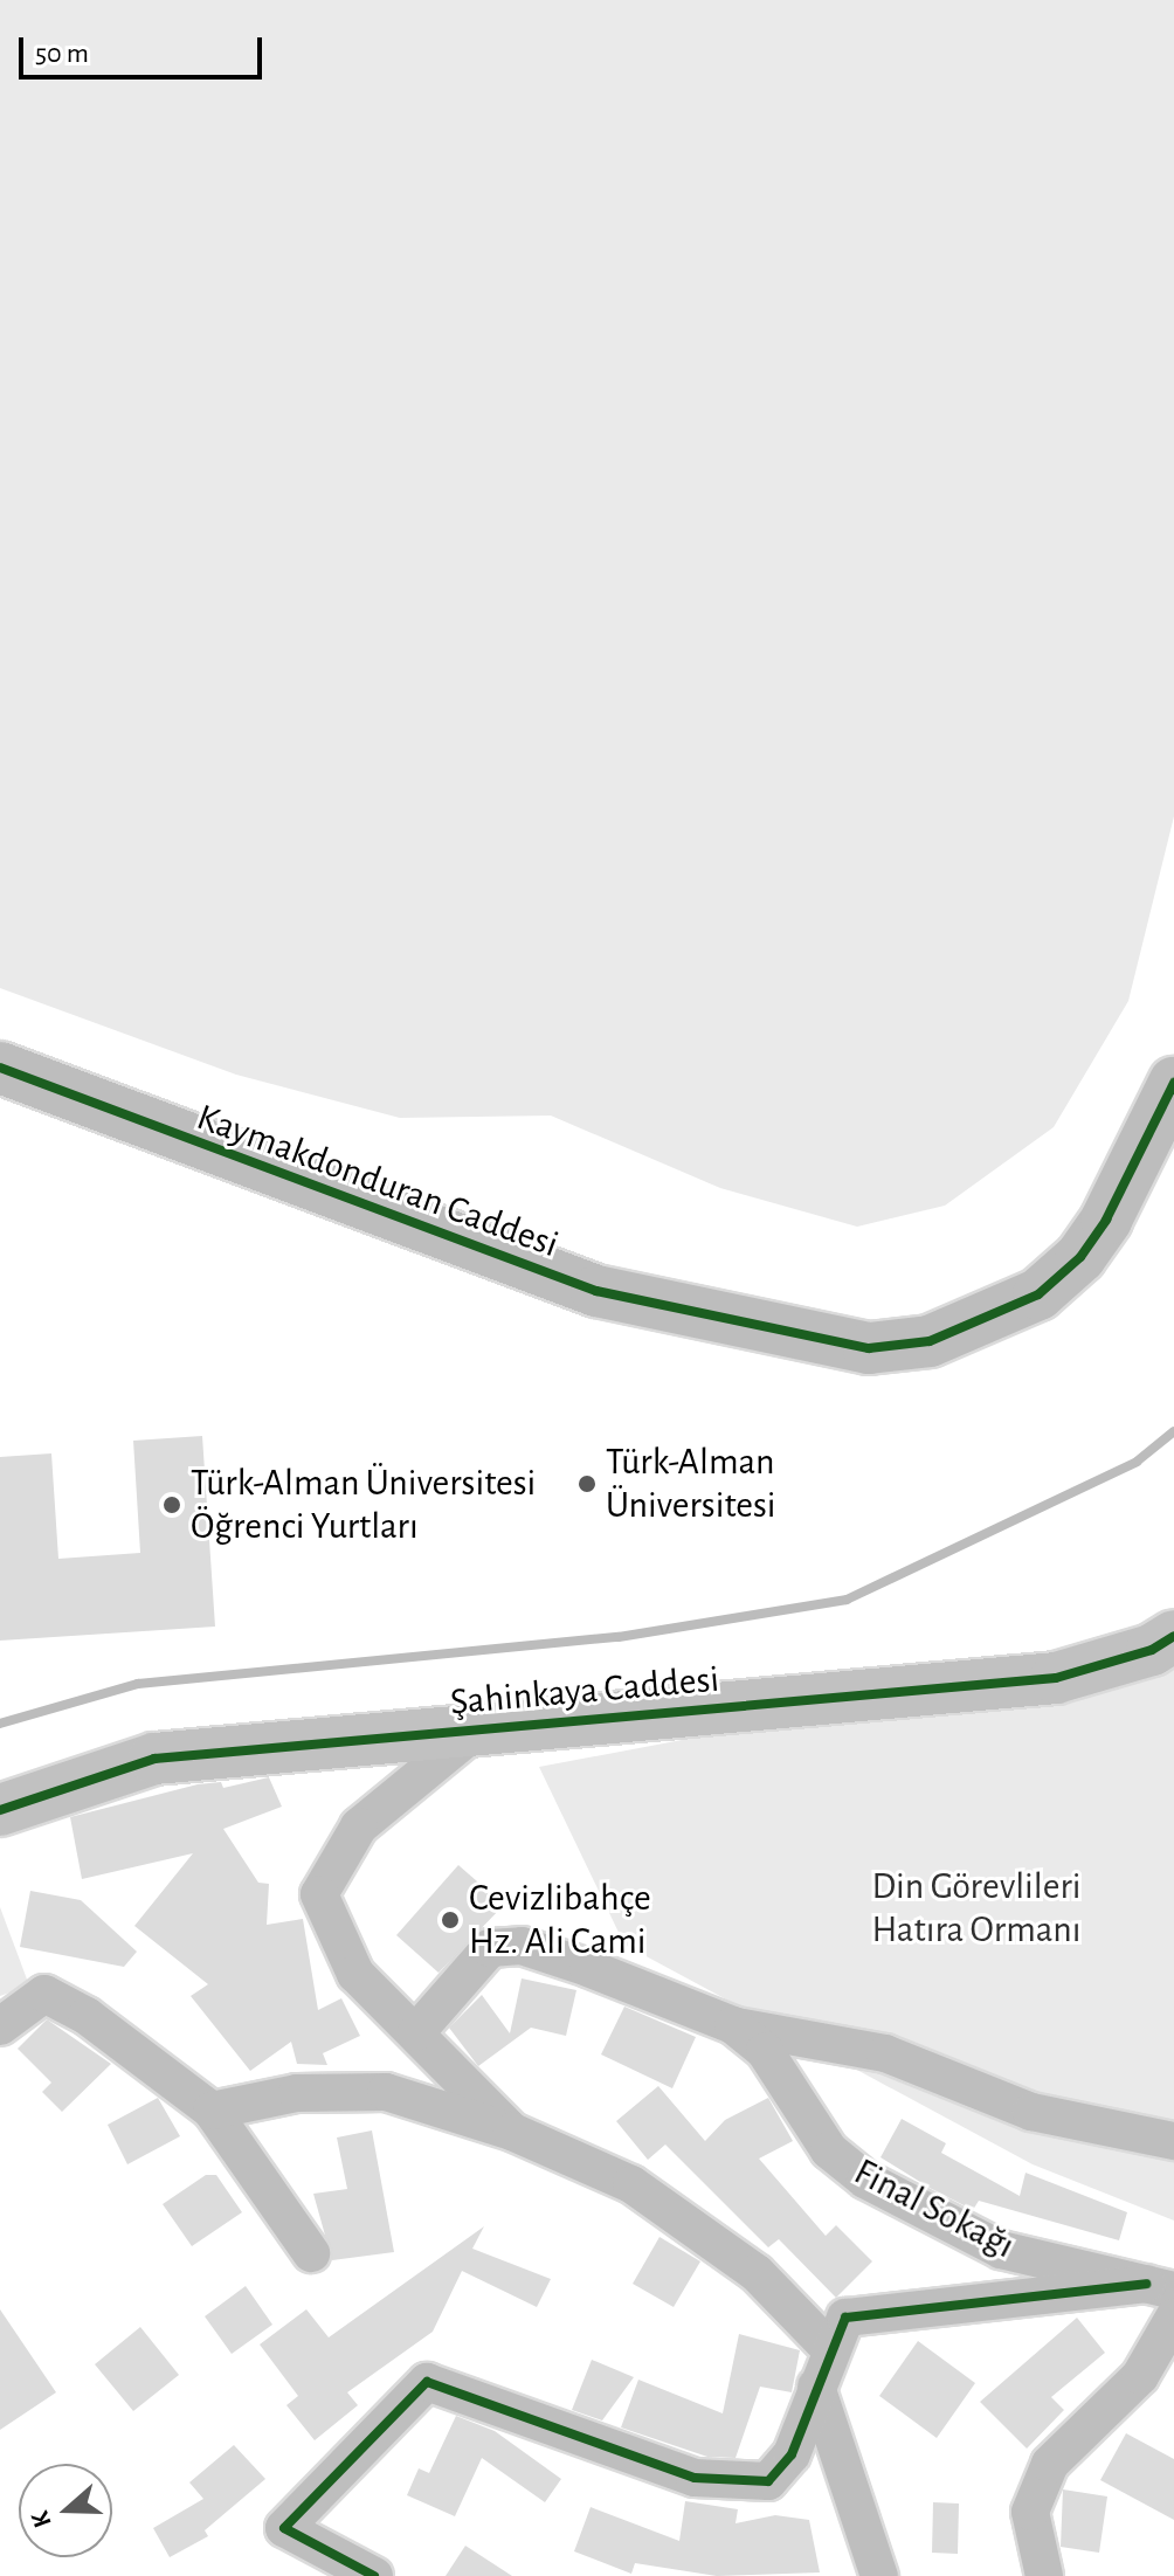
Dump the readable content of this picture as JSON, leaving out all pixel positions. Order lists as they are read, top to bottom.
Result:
{
  "streets": {
    "main road": ["Kaymakdonduran Caddesi"],
    "street": ["Şahinkaya Caddesi", "Final Sokağı"]
  },
  "parks": ["Din Görevlileri Hatıra Ormanı"],
  "places": ["Türk-Alman Üniversitesi", "Türk-Alman Üniversitesi Öğrenci Yurtları", "Cevizlibahçe Hz. Ali Cami"],
  "scale_bar": "50 m",
  "north": "left"
}
